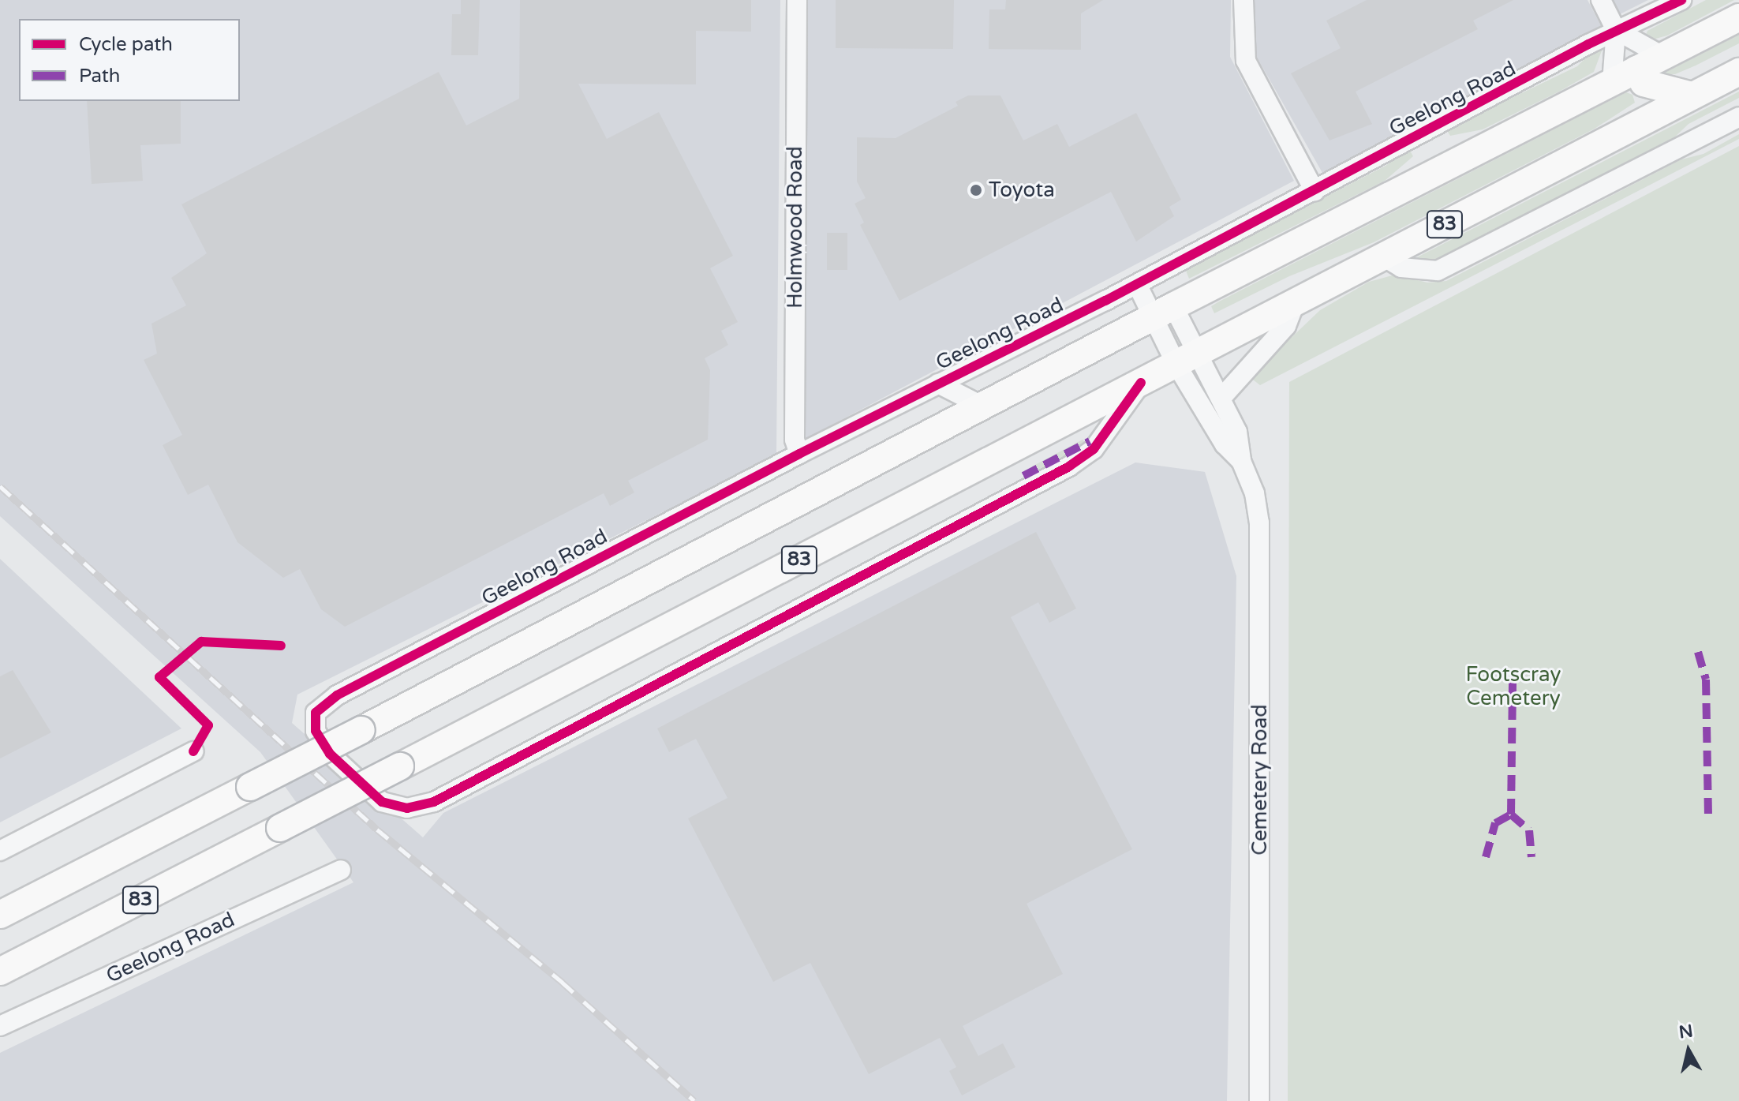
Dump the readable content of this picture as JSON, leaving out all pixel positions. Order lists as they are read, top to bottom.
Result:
{
  "streets": {
    "highway": ["Geelong Road", "83"],
    "street": ["Holmwood Road", "Cemetery Road"]
  },
  "crossings": [
    ["Geelong Road", "83"],
    ["Geelong Road", "Holmwood Road"],
    ["Geelong Road", "Cemetery Road"],
    ["83", "Cemetery Road"]
  ],
  "parks": ["Footscray Cemetery"],
  "places": ["Toyota"],
  "legend": ["Cycle path", "Path"],
  "north": "top"
}
